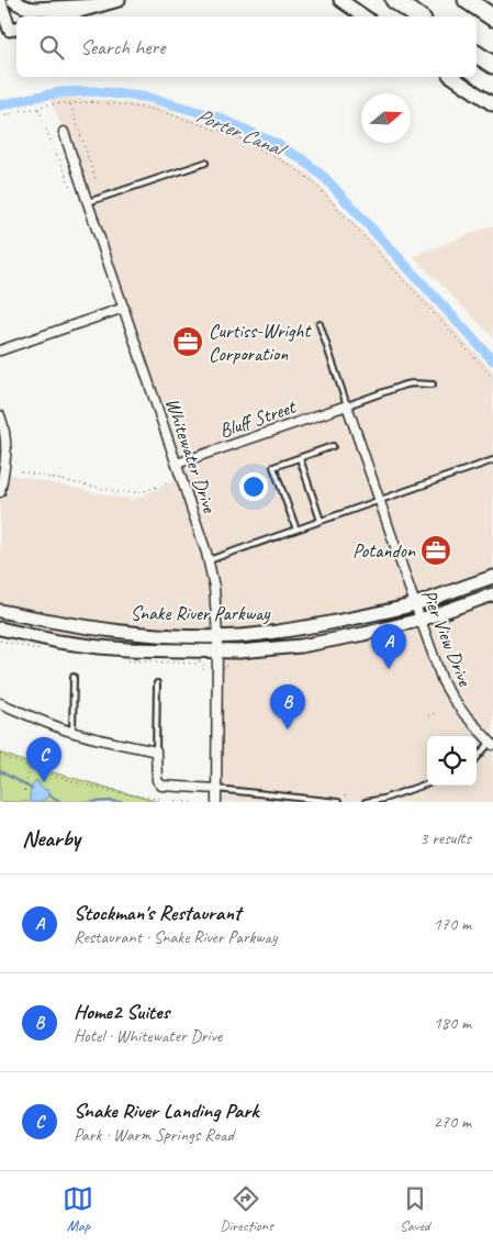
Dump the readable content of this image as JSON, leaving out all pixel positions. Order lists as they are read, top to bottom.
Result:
{
  "streets": {
    "street": [
      "Bluff Street",
      "Whitewater Drive",
      "Snake River Parkway",
      "Pier View Drive"
    ]
  },
  "crossings": [
    ["Bluff Street", "Whitewater Drive"],
    ["Bluff Street", "Pier View Drive"],
    ["Whitewater Drive", "Snake River Parkway"],
    ["Snake River Parkway", "Pier View Drive"]
  ],
  "water": ["Porter Canal"],
  "places": {
    "office": ["Curtiss-Wright Corporation", "Potandon"]
  },
  "north": "right",
  "page": {
    "search": "Search here",
    "pins": ["A", "B", "C"],
    "heading": ["Nearby", "3 results"],
    "list": [
      {
        "mark": "A",
        "name": "Stockman's Restaurant",
        "note": "Restaurant · Snake River Parkway",
        "value": "170 m"
      },
      {
        "mark": "B",
        "name": "Home2 Suites",
        "note": "Hotel · Whitewater Drive",
        "value": "180 m"
      },
      {
        "mark": "C",
        "name": "Snake River Landing Park",
        "note": "Park · Warm Springs Road",
        "value": "270 m"
      }
    ],
    "nav": ["Map", "Directions", "Saved"]
  }
}
